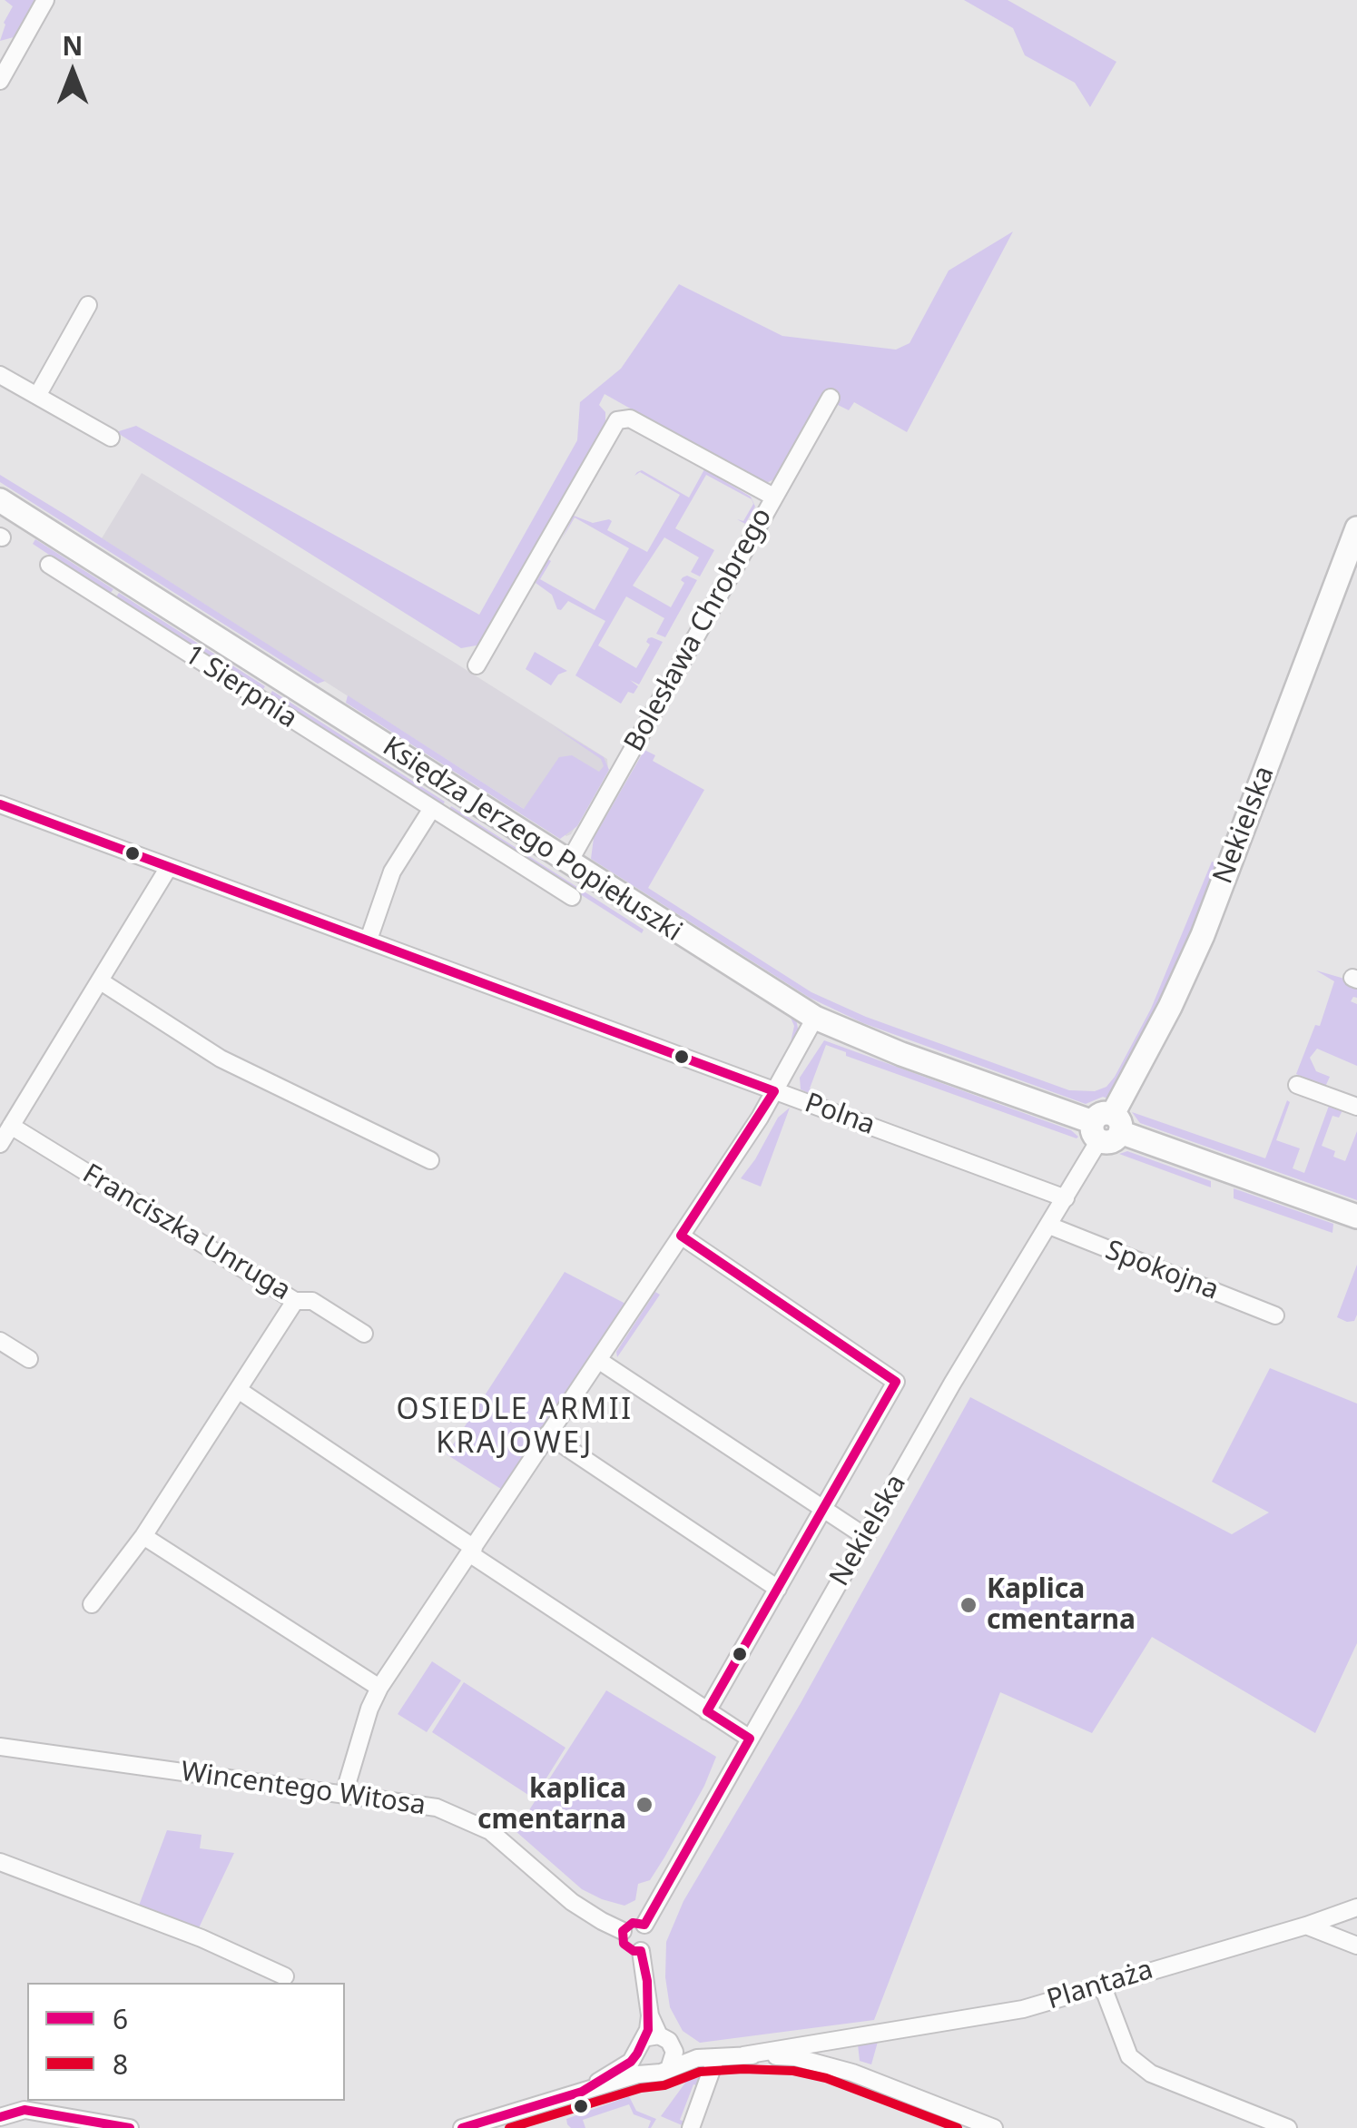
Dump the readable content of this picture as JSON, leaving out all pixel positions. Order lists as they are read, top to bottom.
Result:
{
  "streets": {
    "street": [
      "Bolesława Chrobrego",
      "1 Sierpnia",
      "Nekielska",
      "Księdza Jerzego Popiełuszki",
      "Polna",
      "Franciszka Unruga",
      "Spokojna",
      "Wincentego Witosa",
      "Plantaża"
    ]
  },
  "crossings": [
    ["Bolesława Chrobrego", "Księdza Jerzego Popiełuszki"],
    ["Nekielska", "Księdza Jerzego Popiełuszki"],
    ["Nekielska", "Polna"],
    ["Nekielska", "Spokojna"],
    ["Nekielska", "Wincentego Witosa"]
  ],
  "districts": ["OSIEDLE ARMII KRAJOWEJ"],
  "places": ["Kaplica cmentarna", "kaplica cmentarna"],
  "lines": ["transit line 6", "transit line 8"],
  "legend": ["6", "8"],
  "north": "top"
}
